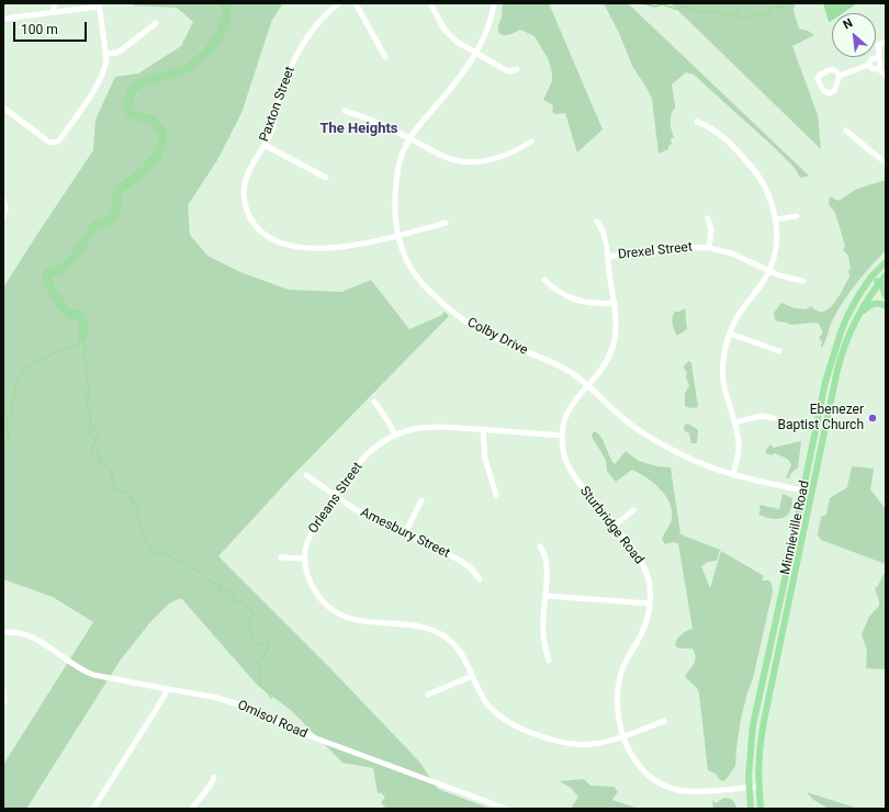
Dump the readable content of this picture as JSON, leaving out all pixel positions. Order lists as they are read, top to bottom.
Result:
{
  "streets": {
    "main road": ["Minnieville Road"],
    "street": [
      "Paxton Street",
      "Drexel Street",
      "Colby Drive",
      "Orleans Street",
      "Sturbridge Road",
      "Amesbury Street",
      "Omisol Road"
    ]
  },
  "crossings": [
    ["Paxton Street", "Colby Drive"],
    ["Drexel Street", "Sturbridge Road"],
    ["Colby Drive", "Sturbridge Road"],
    ["Colby Drive", "Minnieville Road"],
    ["Orleans Street", "Sturbridge Road"],
    ["Orleans Street", "Amesbury Street"],
    ["Sturbridge Road", "Minnieville Road"]
  ],
  "districts": ["The Heights"],
  "places": ["Ebenezer Baptist Church"],
  "scale_bar": "100 m",
  "north": "top left"
}
